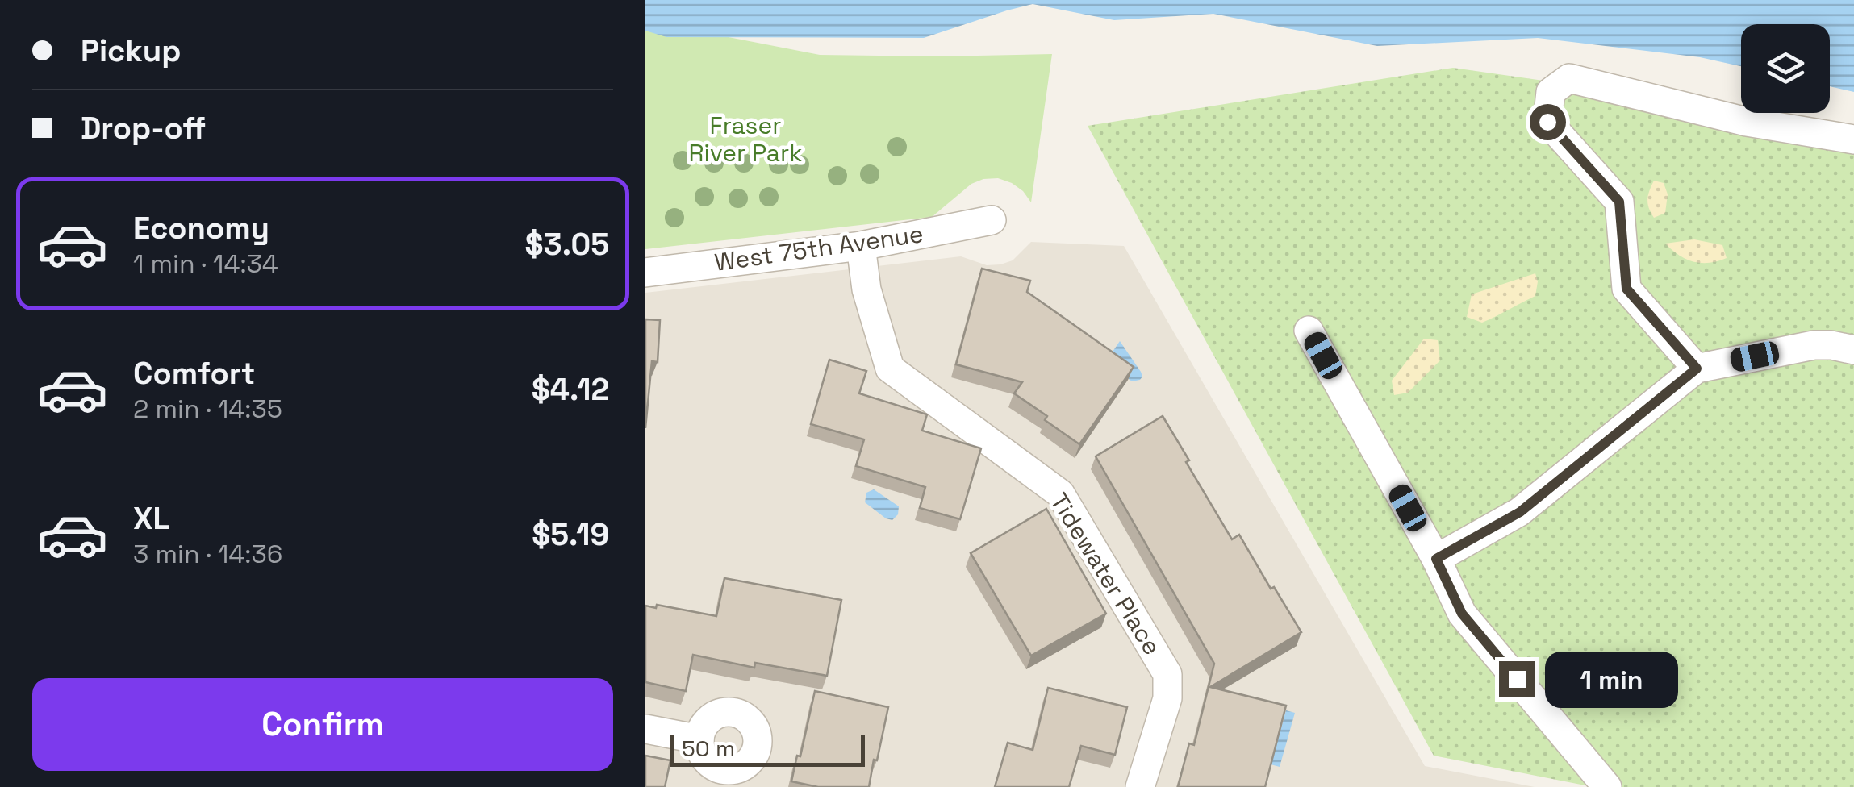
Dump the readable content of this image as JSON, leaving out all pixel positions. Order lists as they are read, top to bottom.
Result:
{
  "streets": {
    "street": ["West 75th Avenue", "Tidewater Place"]
  },
  "crossings": [
    ["West 75th Avenue", "Tidewater Place"]
  ],
  "parks": ["Fraser River Park"],
  "scale_bar": "50 m",
  "page": {
    "banner": ["Pickup", "Drop-off"],
    "list": [
      {
        "name": "Economy",
        "note": "1 min · 14:34",
        "value": "$3.05"
      },
      {
        "name": "Comfort",
        "note": "2 min · 14:35",
        "value": "$4.12"
      },
      {
        "name": "XL",
        "note": "3 min · 14:36",
        "value": "$5.19"
      }
    ],
    "bubble": "1 min",
    "buttons": "Confirm",
    "scale": "50 m"
  }
}
